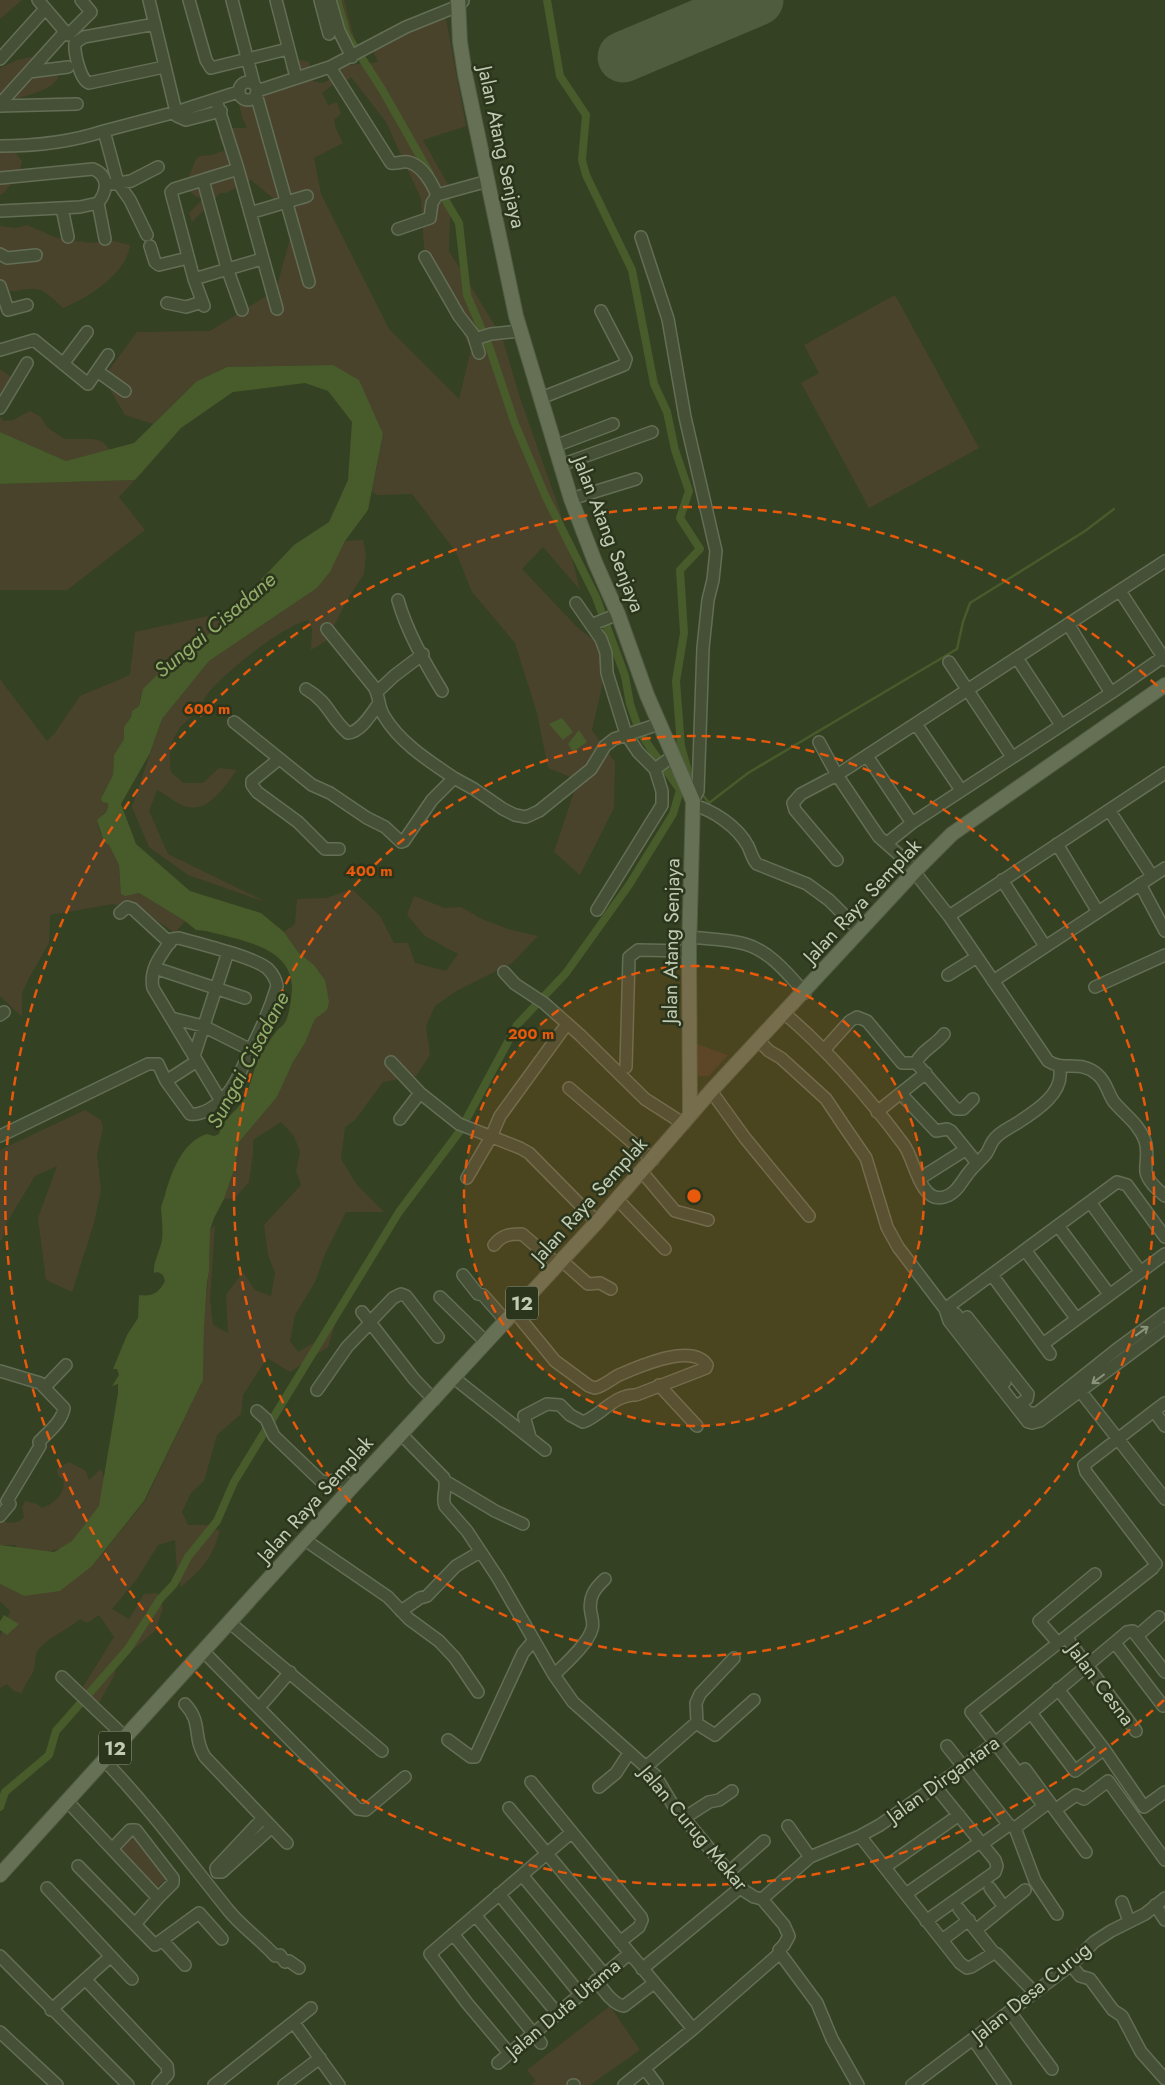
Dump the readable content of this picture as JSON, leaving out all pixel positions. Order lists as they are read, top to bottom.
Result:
{
  "streets": {
    "main road": ["Jalan Atang Senjaya", "Jalan Raya Semplak", "12"],
    "street": [
      "Jalan Cesna",
      "Jalan Dirgantara",
      "Jalan Curug Mekar",
      "Jalan Desa Curug",
      "Jalan Duta Utama"
    ]
  },
  "crossings": [
    ["Jalan Atang Senjaya", "Jalan Raya Semplak"],
    ["Jalan Cesna", "Jalan Dirgantara"],
    ["Jalan Dirgantara", "Jalan Curug Mekar"]
  ],
  "water": ["Sungai Cisadane"],
  "rings": ["600 m", "400 m", "200 m"]
}
